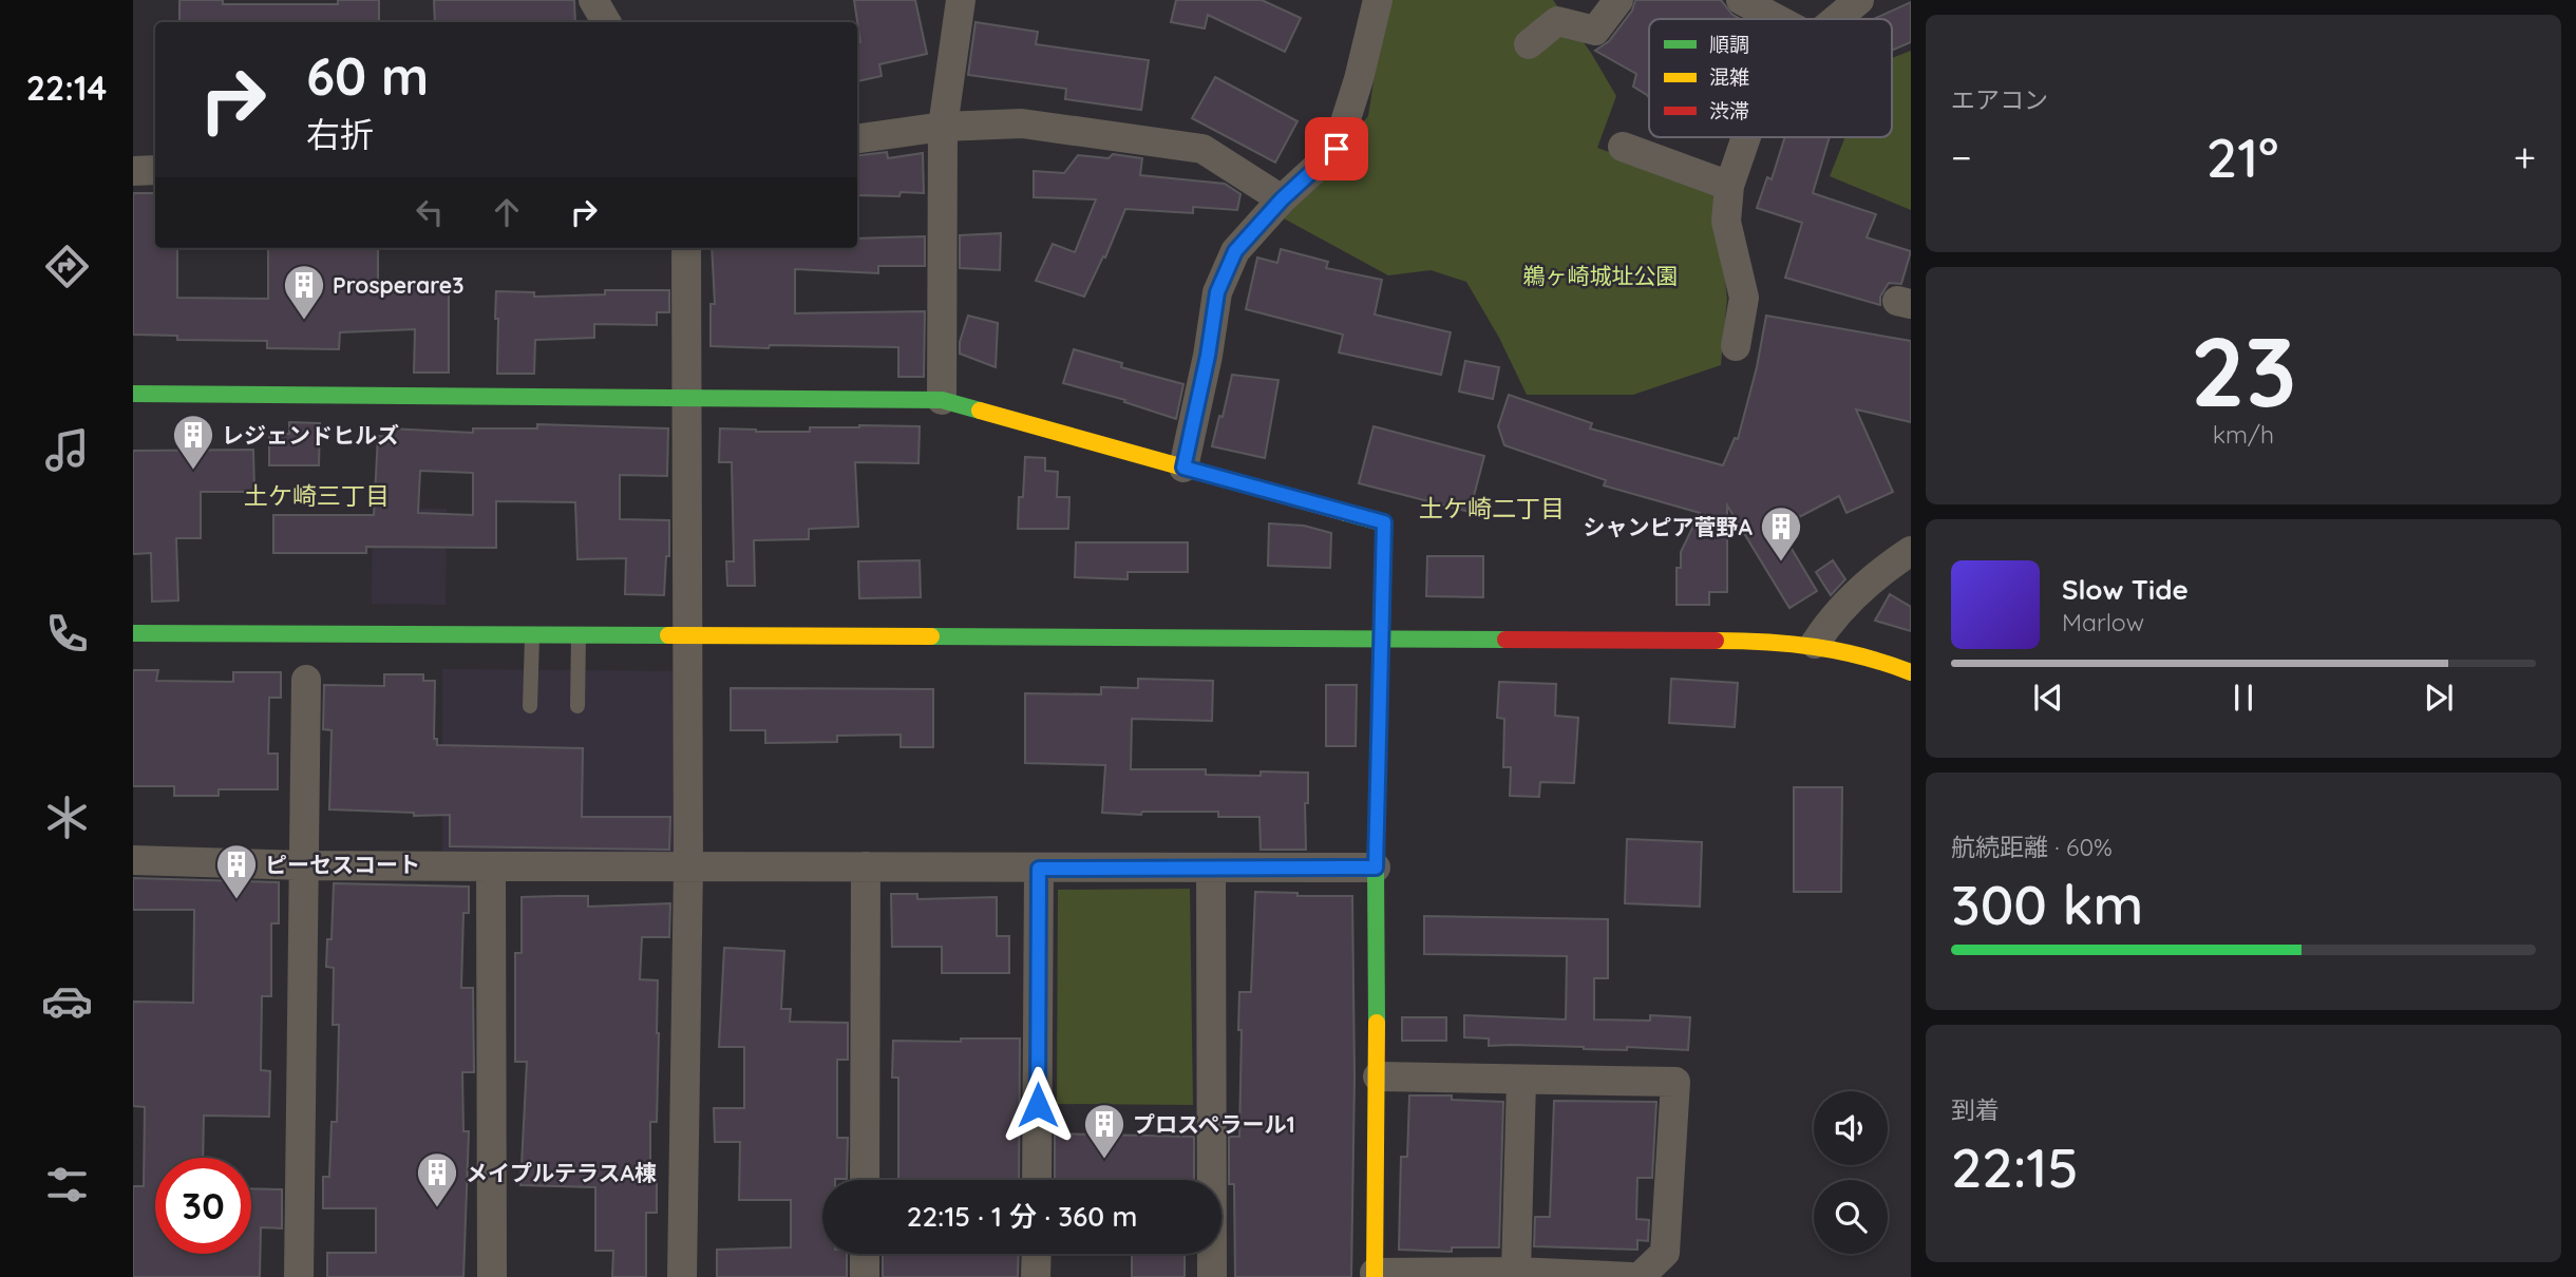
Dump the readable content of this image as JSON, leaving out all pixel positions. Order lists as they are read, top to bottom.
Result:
{
  "districts": ["土ケ崎三丁目", "土ケ崎二丁目"],
  "parks": ["鵜ヶ崎城址公園"],
  "places": {
    "building": [
      "Prosperare3",
      "レジェンドヒルズ",
      "シャンピア菅野A",
      "ピーセスコート",
      "プロスペラール1",
      "メイプルテラスA棟"
    ]
  },
  "legend": ["順調", "混雑", "渋滞"],
  "page": {
    "tabs": "22:14",
    "tile": [
      "エアコン",
      ["23", "km/h"],
      ["航続距離 · 60%", "300 km"],
      ["到着", "22:15"]
    ],
    "turn": ["60 m", "右折"],
    "heat": ["−", "21°", "+"],
    "song": ["Slow Tide", "Marlow"],
    "limit": "30",
    "trip": "22:15 · 1 分 · 360 m"
  }
}
